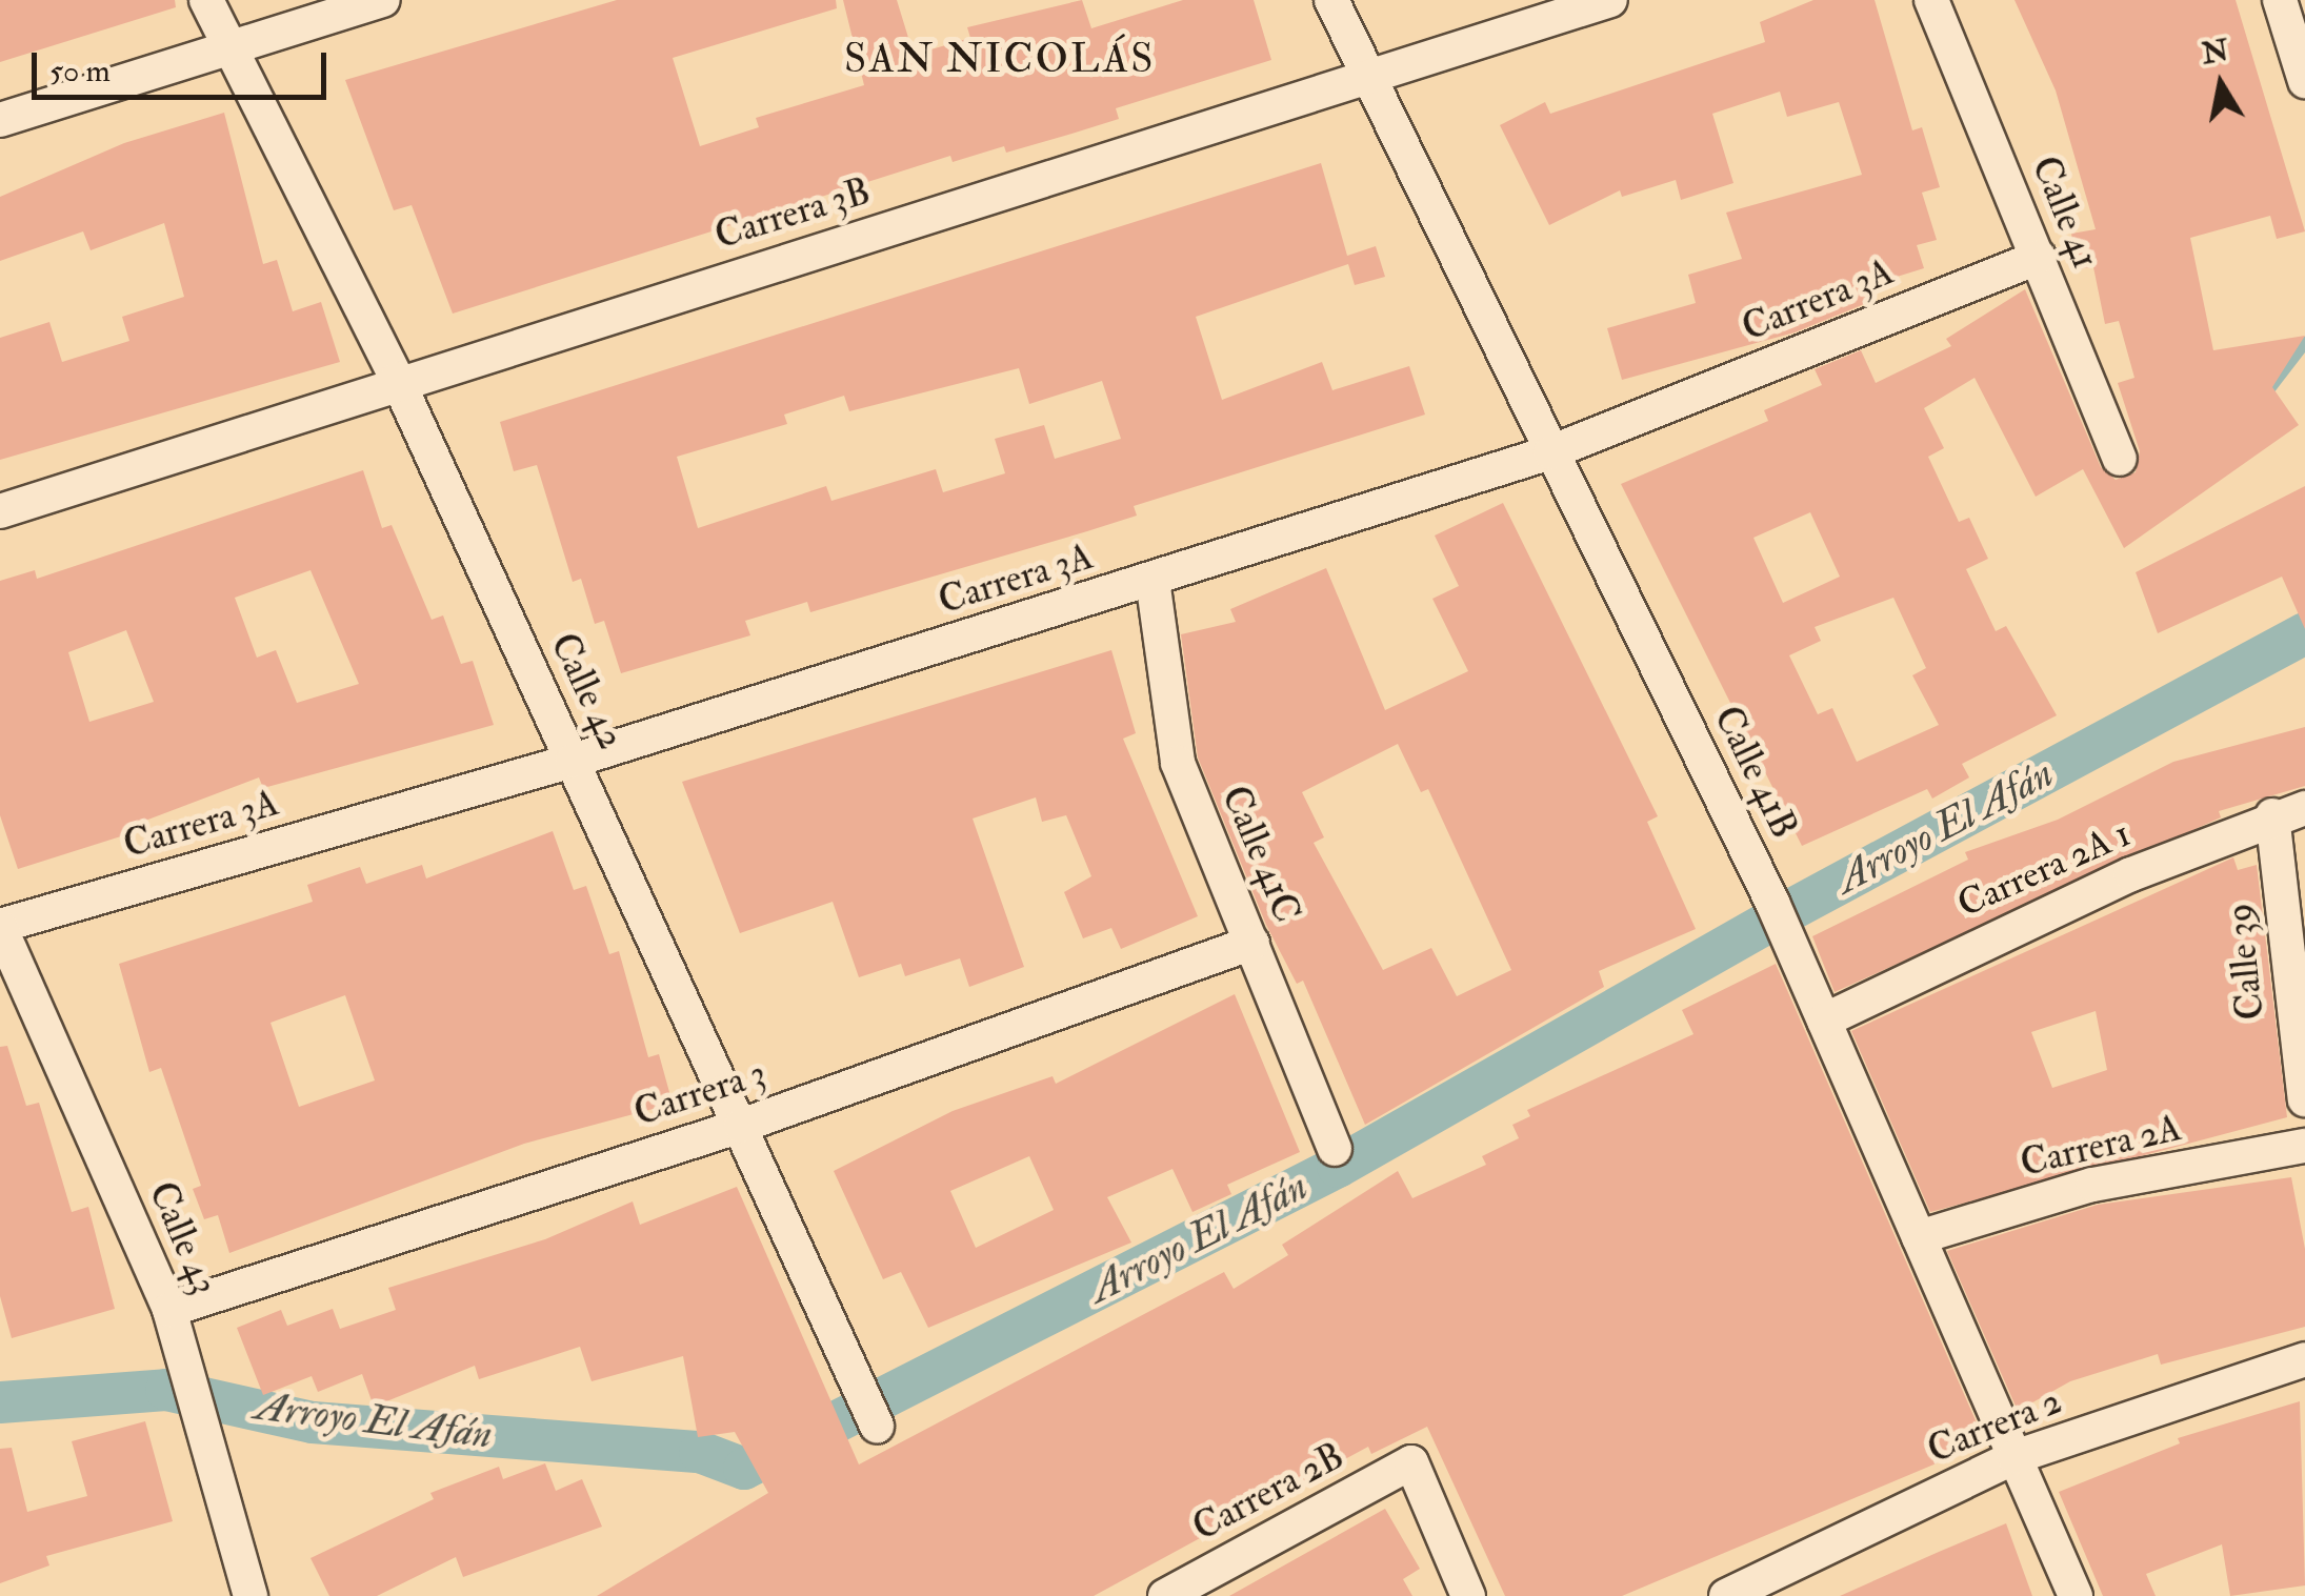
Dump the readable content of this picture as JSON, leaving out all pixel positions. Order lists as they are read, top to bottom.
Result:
{
  "streets": {
    "street": [
      "Calle 41",
      "Carrera 3B",
      "Carrera 3A",
      "Calle 42",
      "Calle 41B",
      "Calle 41C",
      "Carrera 2A 1",
      "Calle 39",
      "Carrera 3",
      "Carrera 2A",
      "Calle 43",
      "Carrera 2",
      "Carrera 2B"
    ]
  },
  "crossings": [
    ["Calle 41", "Carrera 3A"],
    ["Carrera 3B", "Calle 42"],
    ["Carrera 3B", "Calle 41B"],
    ["Carrera 3A", "Calle 42"],
    ["Carrera 3A", "Calle 41B"],
    ["Carrera 3A", "Calle 41C"],
    ["Carrera 3A", "Calle 43"],
    ["Calle 42", "Carrera 3"],
    ["Calle 41B", "Carrera 2A 1"],
    ["Calle 41B", "Carrera 2A"],
    ["Calle 41B", "Carrera 2"],
    ["Calle 41C", "Carrera 3"],
    ["Carrera 2A 1", "Calle 39"],
    ["Carrera 3", "Calle 43"]
  ],
  "districts": ["SAN NICOLÁS"],
  "water": ["Arroyo El Afán"],
  "scale_bar": "50 m",
  "north": "top"
}
